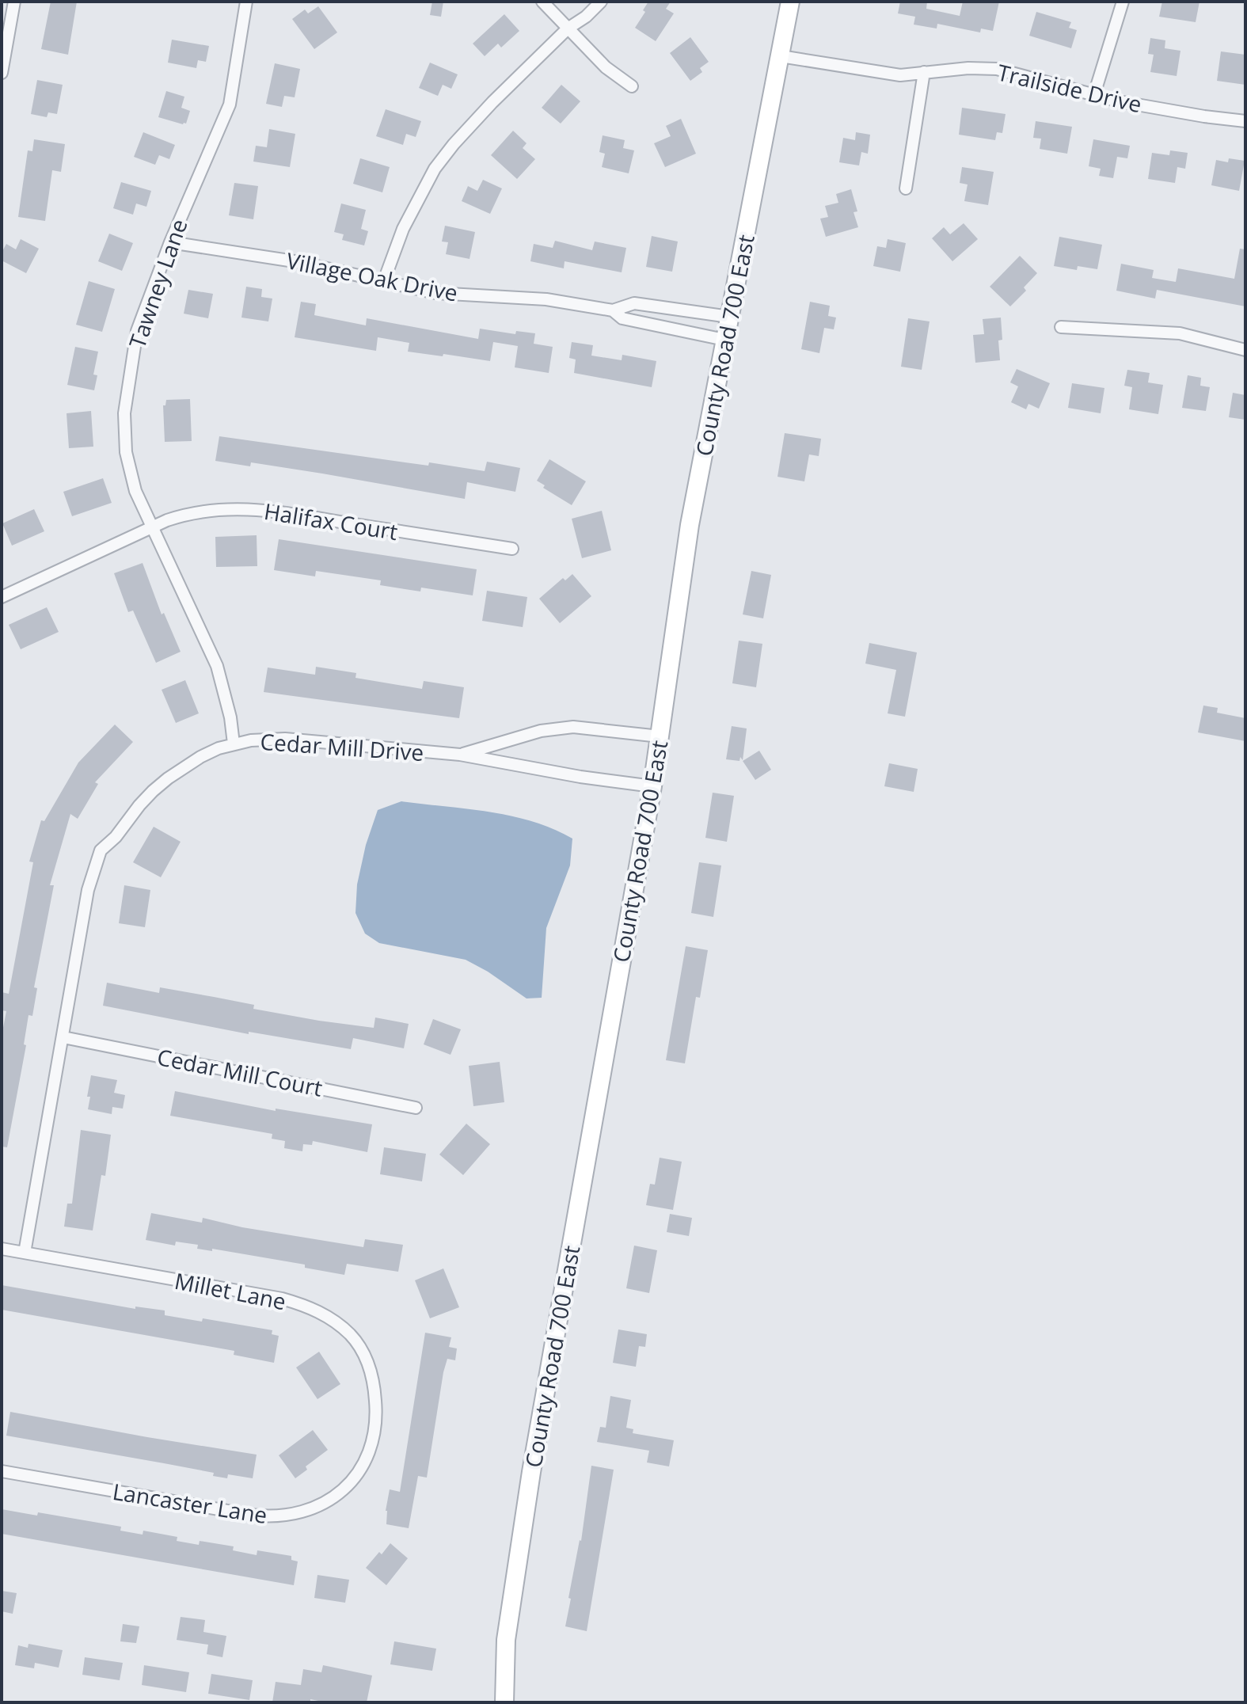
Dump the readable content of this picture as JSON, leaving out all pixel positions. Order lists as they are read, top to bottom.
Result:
{
  "streets": {
    "main road": ["County Road 700 East"],
    "street": [
      "Trailside Drive",
      "Village Oak Drive",
      "Tawney Lane",
      "Halifax Court",
      "Cedar Mill Drive",
      "Cedar Mill Court",
      "Millet Lane",
      "Lancaster Lane"
    ]
  },
  "crossings": [
    ["Trailside Drive", "County Road 700 East"],
    ["Village Oak Drive", "Tawney Lane"],
    ["Village Oak Drive", "County Road 700 East"],
    ["Tawney Lane", "Halifax Court"],
    ["Tawney Lane", "Cedar Mill Drive"],
    ["County Road 700 East", "Cedar Mill Drive"],
    ["Cedar Mill Drive", "Cedar Mill Court"],
    ["Cedar Mill Drive", "Millet Lane"],
    ["Millet Lane", "Lancaster Lane"]
  ]
}
